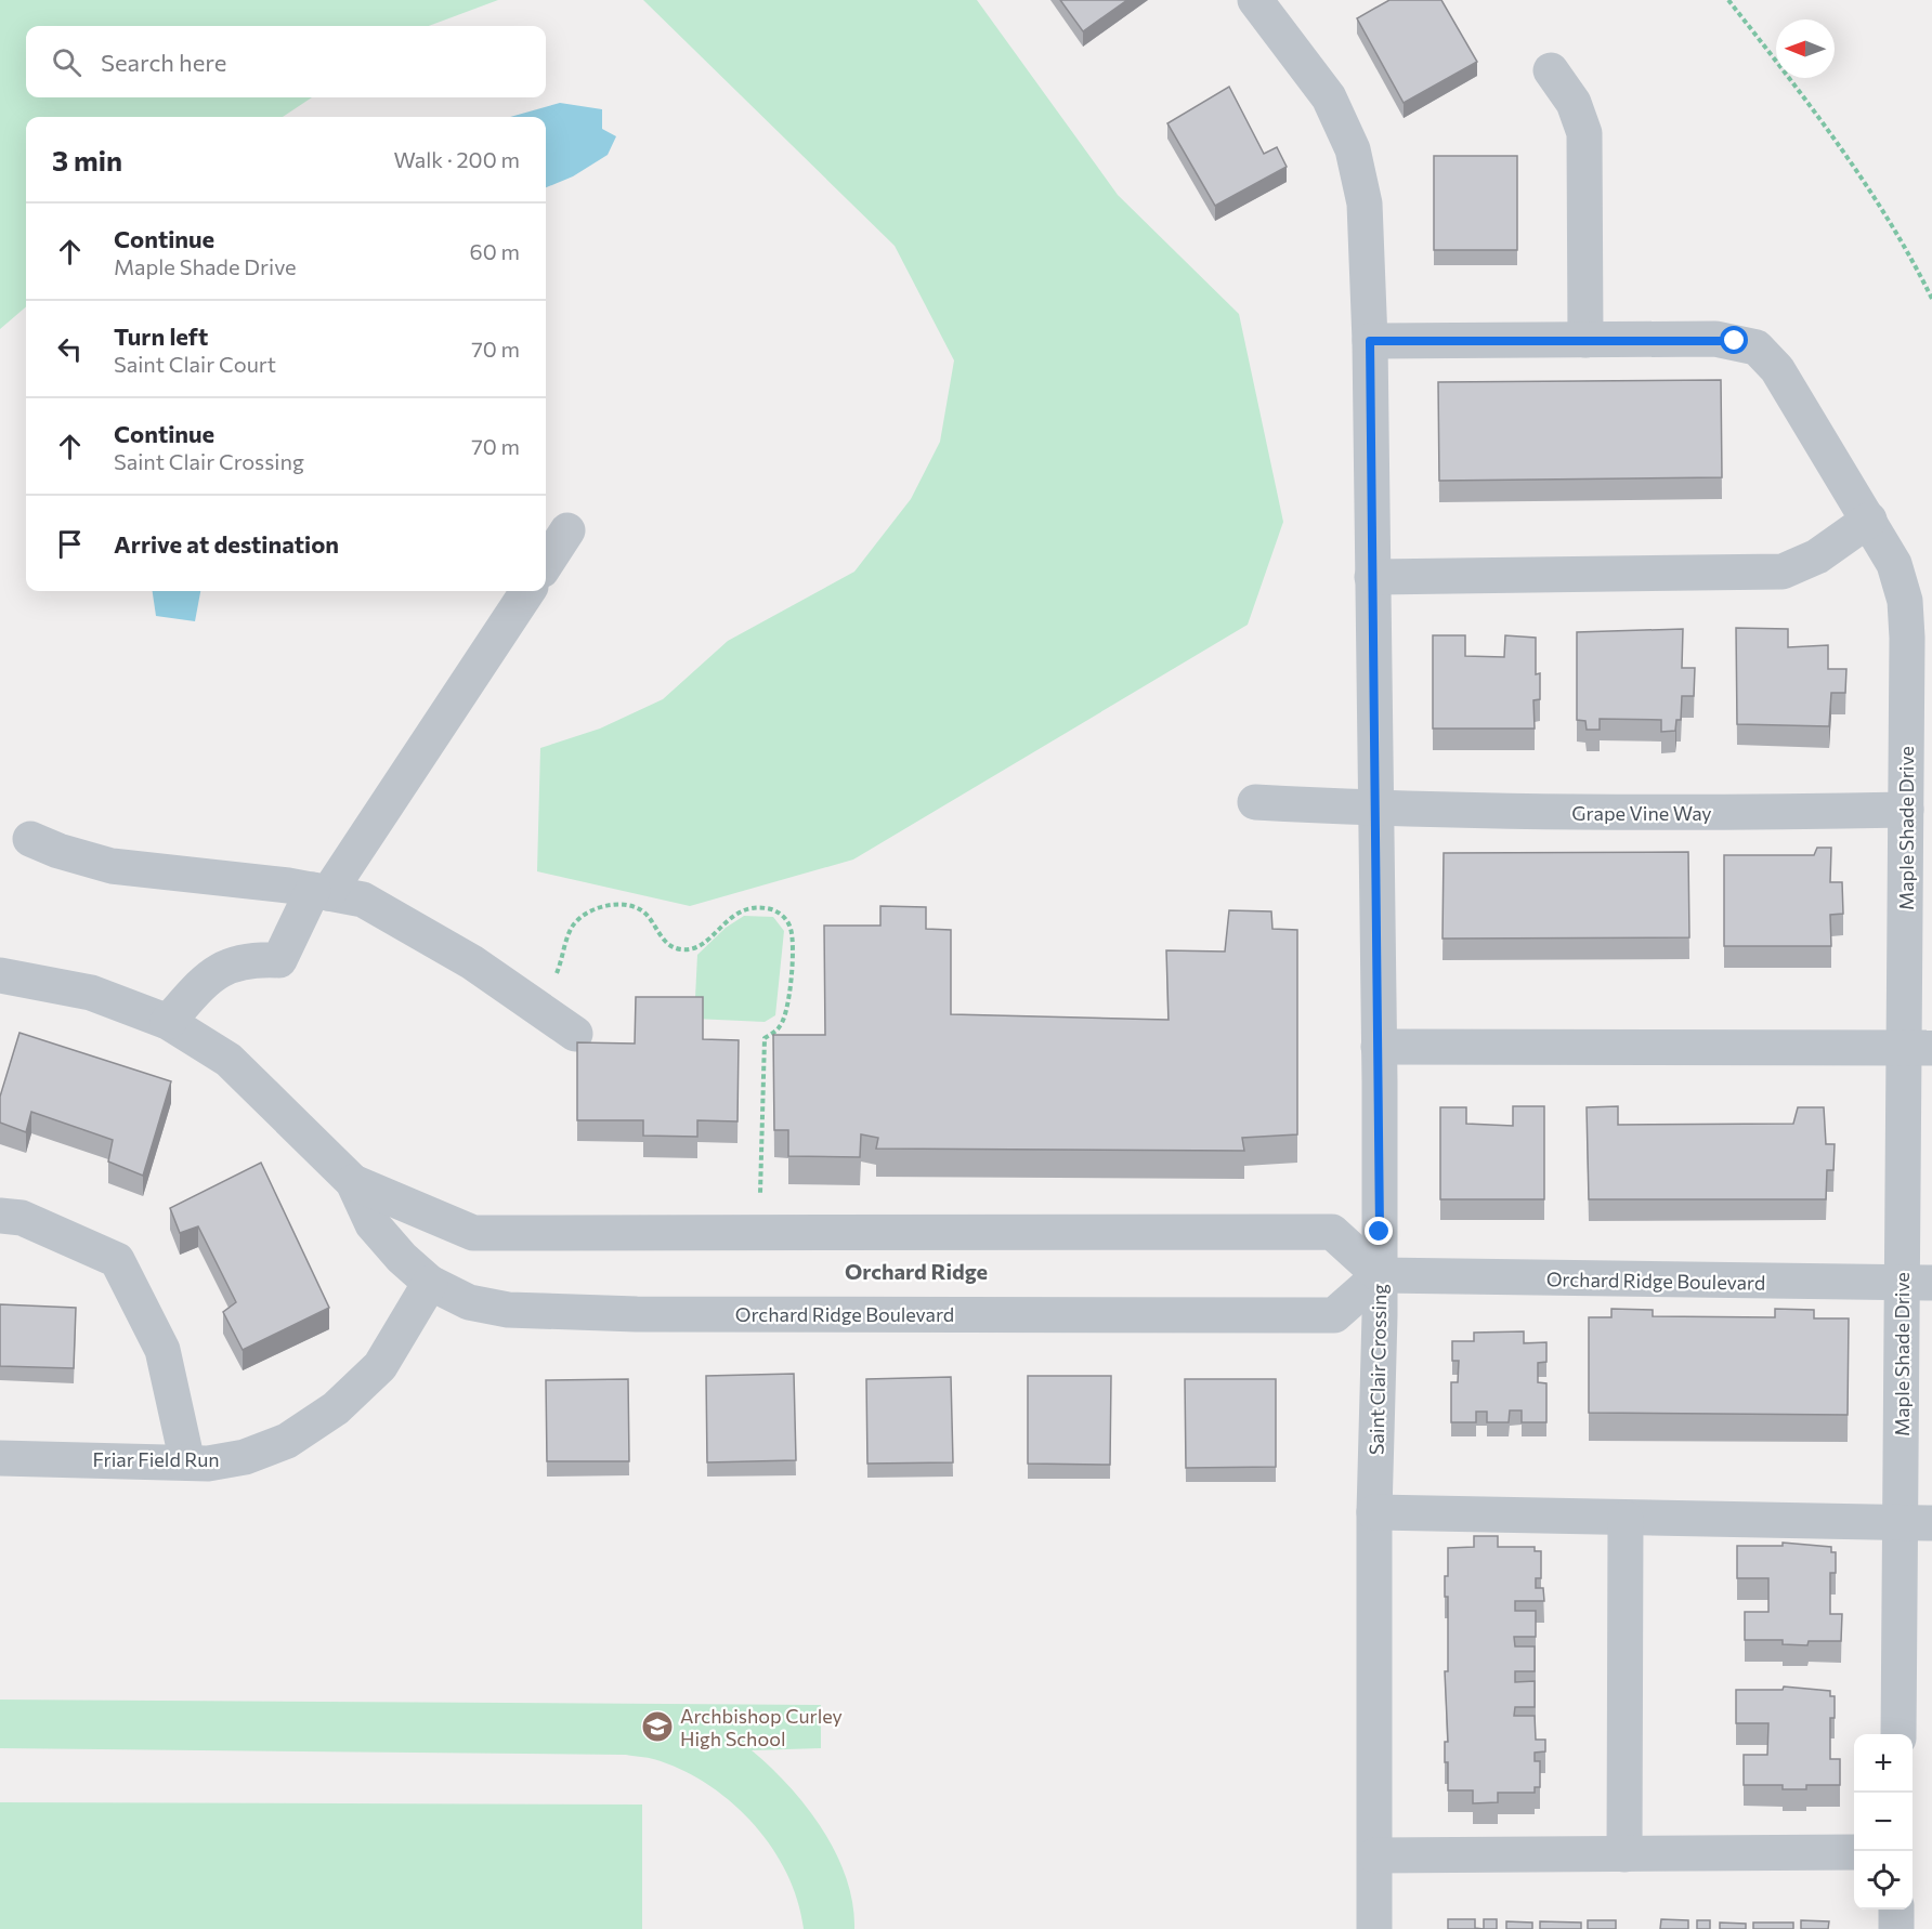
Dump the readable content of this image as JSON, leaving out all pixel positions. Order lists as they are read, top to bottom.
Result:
{
  "streets": {
    "street": [
      "Grape Vine Way",
      "Maple Shade Drive",
      "Orchard Ridge Boulevard",
      "Saint Clair Crossing",
      "Friar Field Run"
    ]
  },
  "crossings": [
    ["Grape Vine Way", "Maple Shade Drive"],
    ["Grape Vine Way", "Saint Clair Crossing"],
    ["Maple Shade Drive", "Orchard Ridge Boulevard"],
    ["Maple Shade Drive", "Saint Clair Crossing"],
    ["Orchard Ridge Boulevard", "Saint Clair Crossing"],
    ["Orchard Ridge Boulevard", "Friar Field Run"]
  ],
  "districts": ["Orchard Ridge"],
  "places": {
    "school or university": ["Archbishop Curley High School"]
  },
  "north": "left",
  "page": {
    "search": "Search here",
    "heading": ["3 min", "Walk · 200 m"],
    "list": [
      ["Continue", "Maple Shade Drive", "60 m"],
      ["Turn left", "Saint Clair Court", "70 m"],
      ["Continue", "Saint Clair Crossing", "70 m"],
      "Arrive at destination"
    ],
    "map_buttons": ["+", "−"]
  }
}
